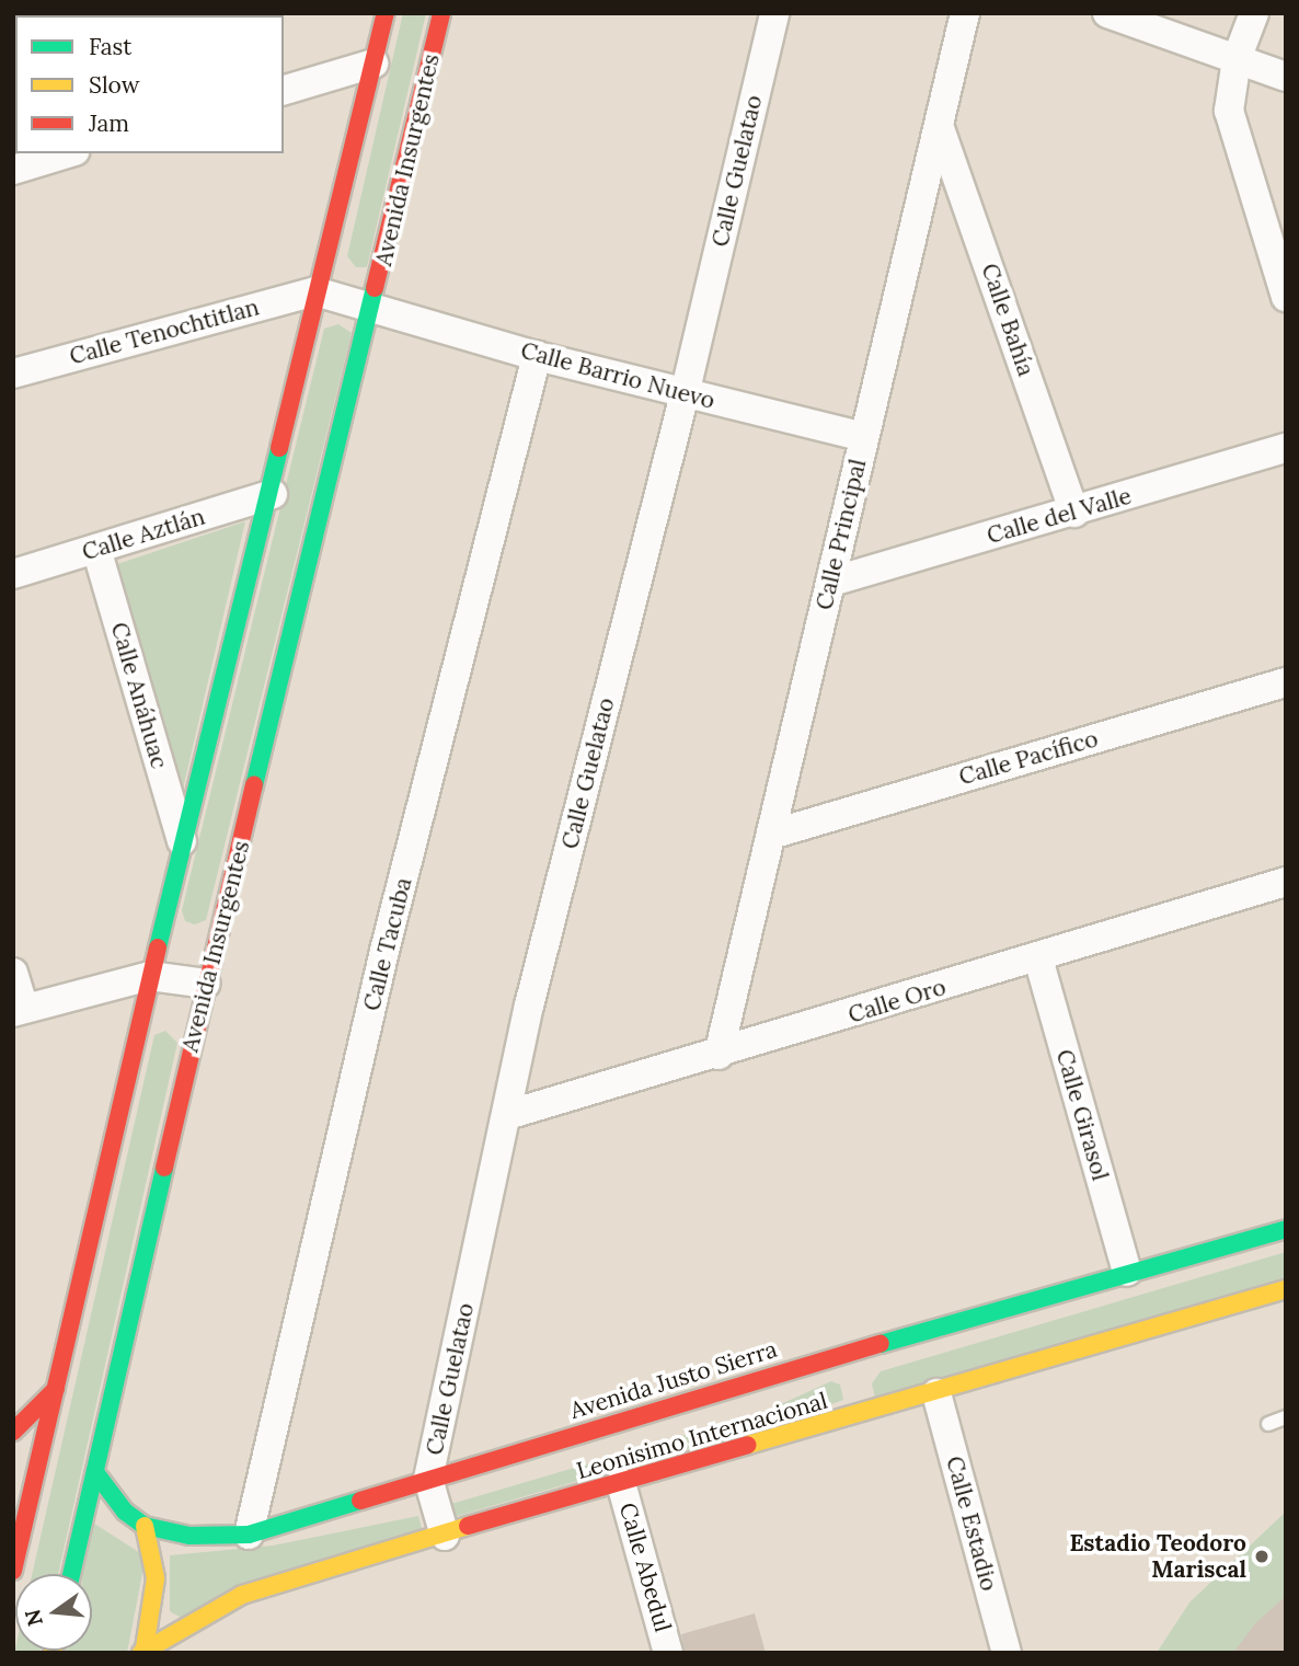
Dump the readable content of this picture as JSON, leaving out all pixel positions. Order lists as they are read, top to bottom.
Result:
{
  "streets": {
    "main road": ["Avenida Insurgentes", "Avenida Justo Sierra", "Leonisimo Internacional"],
    "street": [
      "Calle Guelatao",
      "Calle Bahía",
      "Calle Tenochtitlan",
      "Calle Barrio Nuevo",
      "Calle del Valle",
      "Calle Aztlán",
      "Calle Principal",
      "Calle Anáhuac",
      "Calle Pacífico",
      "Calle Tacuba",
      "Calle Oro",
      "Calle Girasol",
      "Calle Estadio",
      "Calle Abedul"
    ]
  },
  "crossings": [
    ["Avenida Insurgentes", "Calle Barrio Nuevo"],
    ["Avenida Insurgentes", "Avenida Justo Sierra"],
    ["Calle Guelatao", "Calle Barrio Nuevo"],
    ["Calle Guelatao", "Calle Oro"],
    ["Calle Guelatao", "Avenida Justo Sierra"],
    ["Calle Guelatao", "Leonisimo Internacional"],
    ["Calle Bahía", "Calle del Valle"],
    ["Calle Bahía", "Calle Principal"],
    ["Calle Barrio Nuevo", "Calle Principal"],
    ["Calle Barrio Nuevo", "Calle Tacuba"],
    ["Calle del Valle", "Calle Principal"],
    ["Calle Aztlán", "Calle Anáhuac"],
    ["Calle Principal", "Calle Pacífico"],
    ["Calle Principal", "Calle Oro"],
    ["Calle Tacuba", "Avenida Justo Sierra"],
    ["Calle Oro", "Calle Girasol"],
    ["Calle Girasol", "Avenida Justo Sierra"],
    ["Leonisimo Internacional", "Calle Estadio"],
    ["Leonisimo Internacional", "Calle Abedul"]
  ],
  "places": ["Estadio Teodoro Mariscal"],
  "legend": ["Fast", "Slow", "Jam"],
  "north": "left"
}
